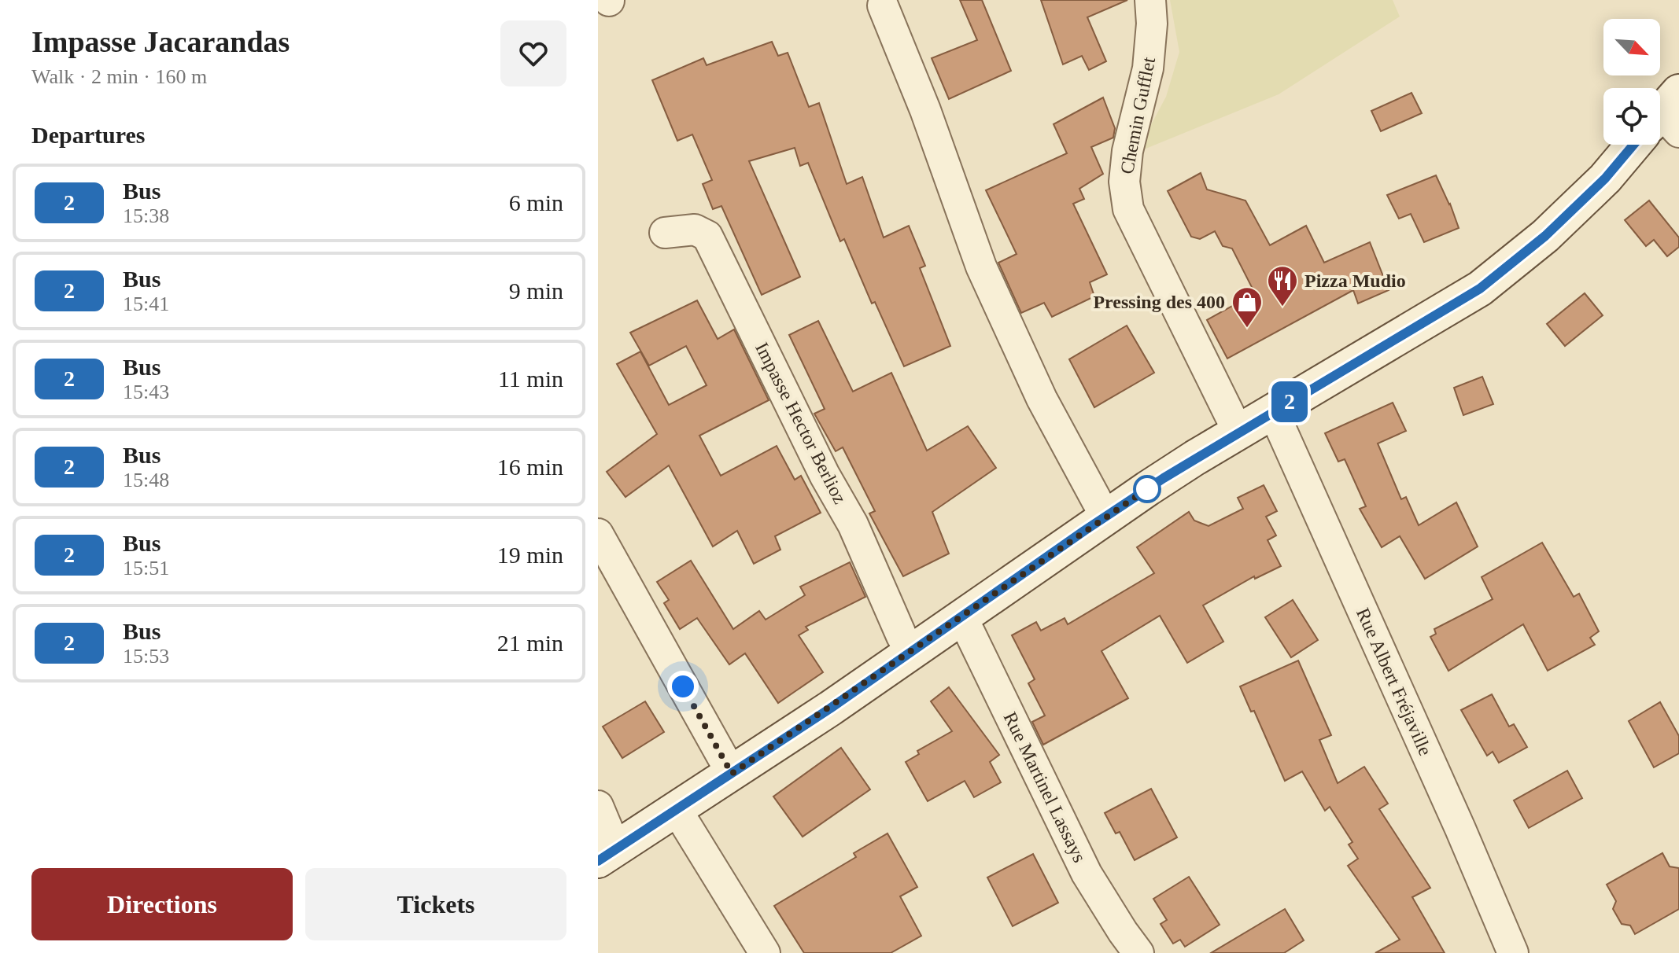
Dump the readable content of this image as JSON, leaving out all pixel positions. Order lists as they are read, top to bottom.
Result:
{
  "streets": {
    "street": [
      "Chemin Gufflet",
      "Impasse Hector Berlioz",
      "Rue Albert Fréjaville",
      "Rue Martinel Lassays"
    ]
  },
  "places": {
    "restaurant": ["Pizza Mudio"],
    "shop": ["Pressing des 400"]
  },
  "lines": ["bus line 2"],
  "north": "bottom right",
  "page": {
    "heading": [
      ["Impasse Jacarandas", "Walk · 2 min · 160 m"],
      "Departures"
    ],
    "on_map": "2",
    "list": [
      {
        "mark": "2",
        "name": "Bus",
        "note": "15:38",
        "value": "6 min"
      },
      {
        "mark": "2",
        "name": "Bus",
        "note": "15:41",
        "value": "9 min"
      },
      {
        "mark": "2",
        "name": "Bus",
        "note": "15:43",
        "value": "11 min"
      },
      {
        "mark": "2",
        "name": "Bus",
        "note": "15:48",
        "value": "16 min"
      },
      {
        "mark": "2",
        "name": "Bus",
        "note": "15:51",
        "value": "19 min"
      },
      {
        "mark": "2",
        "name": "Bus",
        "note": "15:53",
        "value": "21 min"
      }
    ],
    "buttons": ["Directions", "Tickets"]
  }
}
